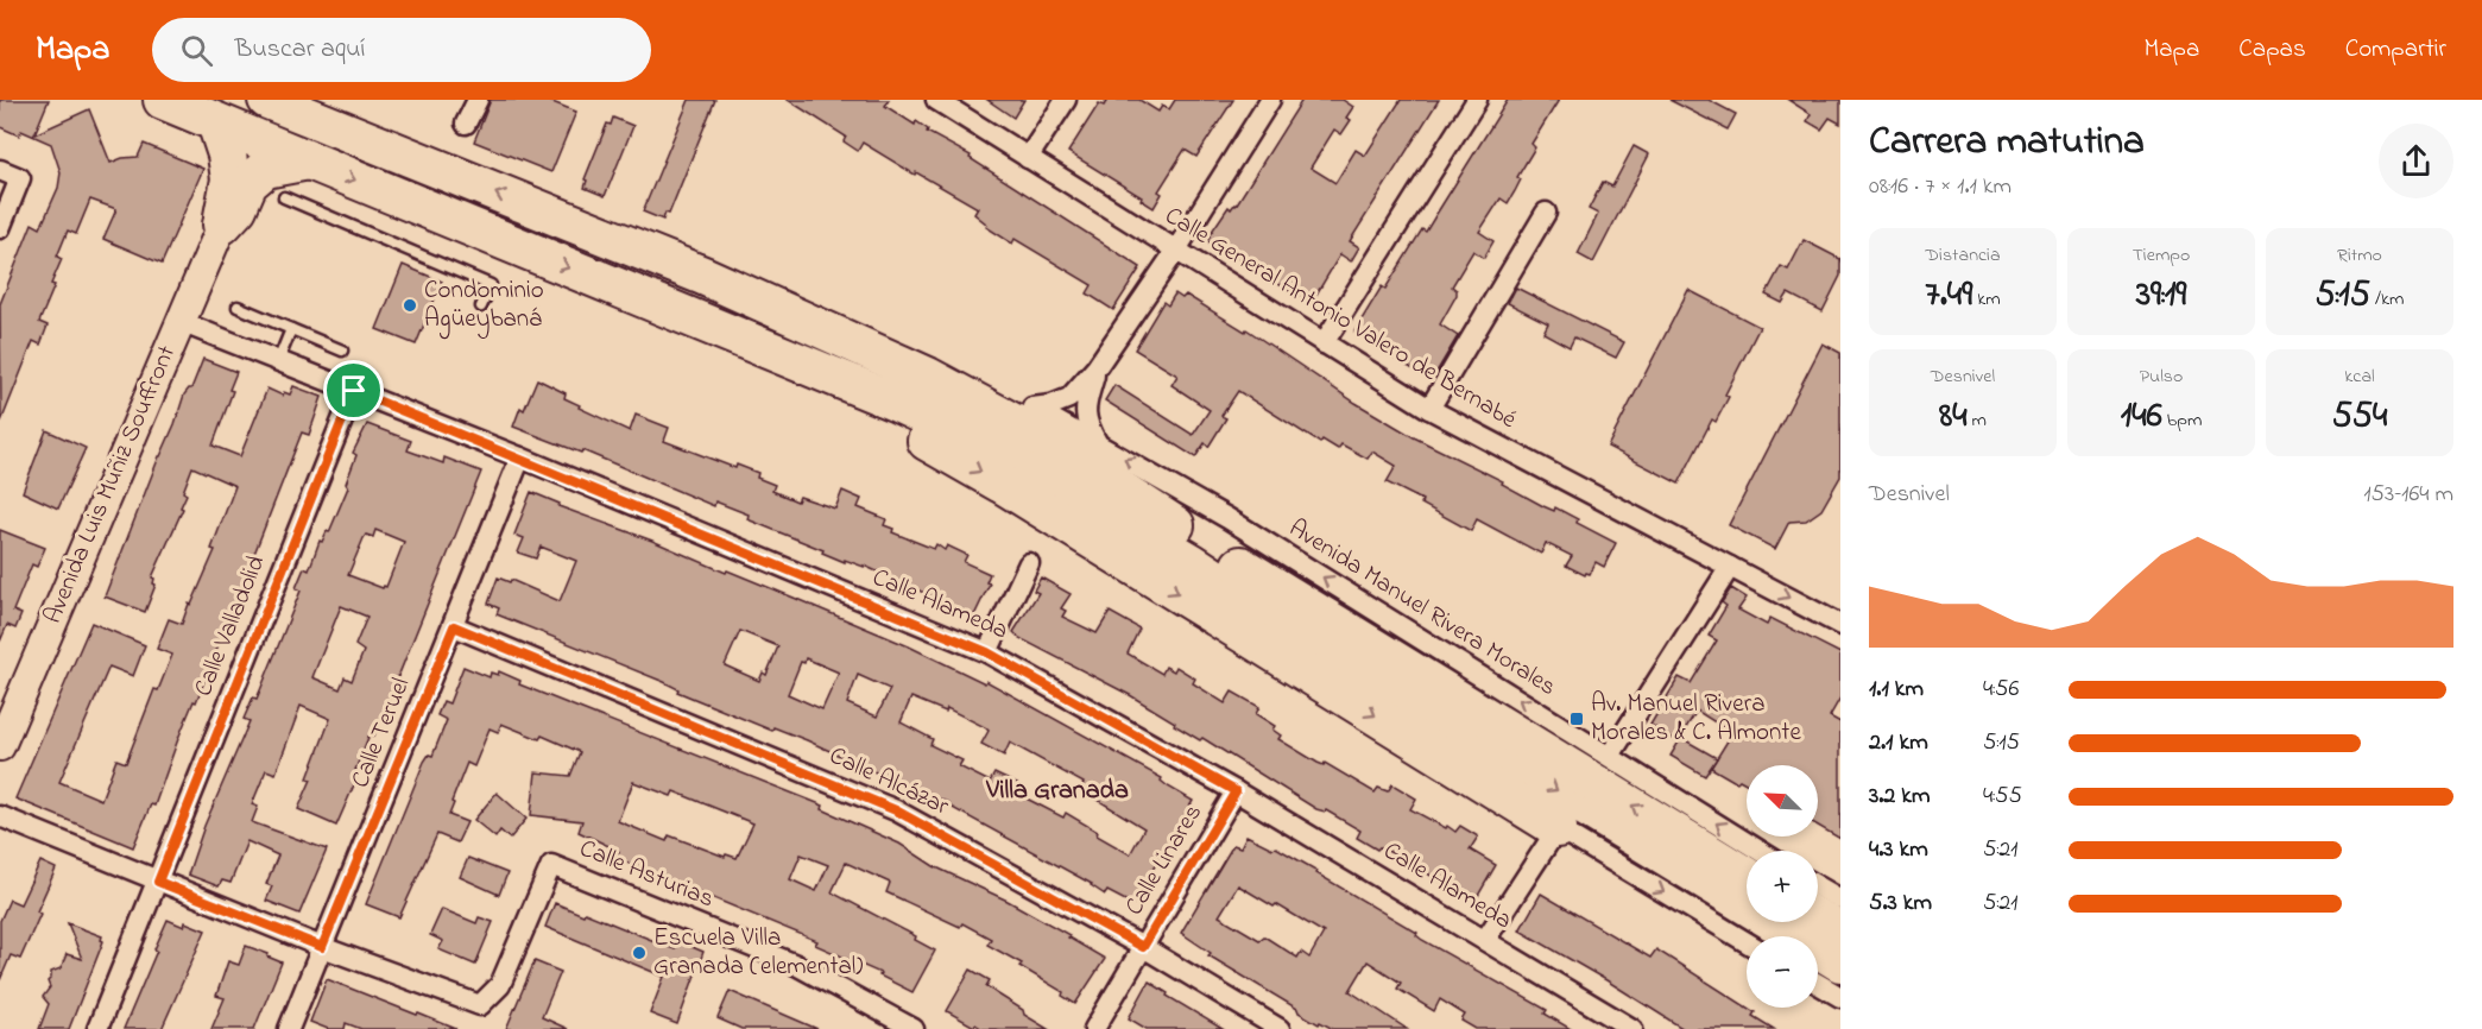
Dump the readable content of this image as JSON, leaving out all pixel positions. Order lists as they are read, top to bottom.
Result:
{
  "streets": {
    "street": [
      "Calle General Antonio Valero de Bernabé",
      "Avenida Luis Muñiz Souffront",
      "Calle Alameda",
      "Avenida Manuel Rivera Morales",
      "Calle Valladolid",
      "Calle Teruel",
      "Calle Alcázar",
      "Calle Linares",
      "Calle Asturias"
    ]
  },
  "crossings": [
    ["Avenida Luis Muñiz Souffront", "Calle Alameda"],
    ["Calle Alameda", "Calle Valladolid"],
    ["Calle Alameda", "Calle Teruel"],
    ["Calle Alameda", "Calle Linares"],
    ["Calle Teruel", "Calle Alcázar"],
    ["Calle Teruel", "Calle Asturias"],
    ["Calle Alcázar", "Calle Linares"]
  ],
  "one_way": ["Avenida Manuel Rivera Morales"],
  "districts": ["Villa Granada"],
  "places": {
    "other": ["Condominio Agüeybaná", "Escuela Villa Granada (elemental)"],
    "transit": ["Av. Manuel Rivera Morales & C. Almonte"]
  },
  "north": "top left",
  "page": {
    "header": "Mapa",
    "search": "Buscar aquí",
    "nav": ["Mapa", "Capas", "Compartir"],
    "heading": ["Carrera matutina", "08:16 · 7 × 1.1 km"],
    "stats": [
      ["Distancia", "7.49 km"],
      ["Tiempo", "39:19"],
      ["Ritmo", "5:15 /km"],
      ["Desnivel", "84 m"],
      ["Pulso", "146 bpm"],
      ["kcal", "554"]
    ],
    "chart": ["Desnivel", "153–164 m"],
    "list": [
      {
        "name": "1.1 km",
        "note": "4:56"
      },
      {
        "name": "2.1 km",
        "note": "5:15"
      },
      {
        "name": "3.2 km",
        "note": "4:55"
      },
      {
        "name": "4.3 km",
        "note": "5:21"
      },
      {
        "name": "5.3 km",
        "note": "5:21"
      }
    ],
    "map_buttons": ["+", "−"]
  }
}
